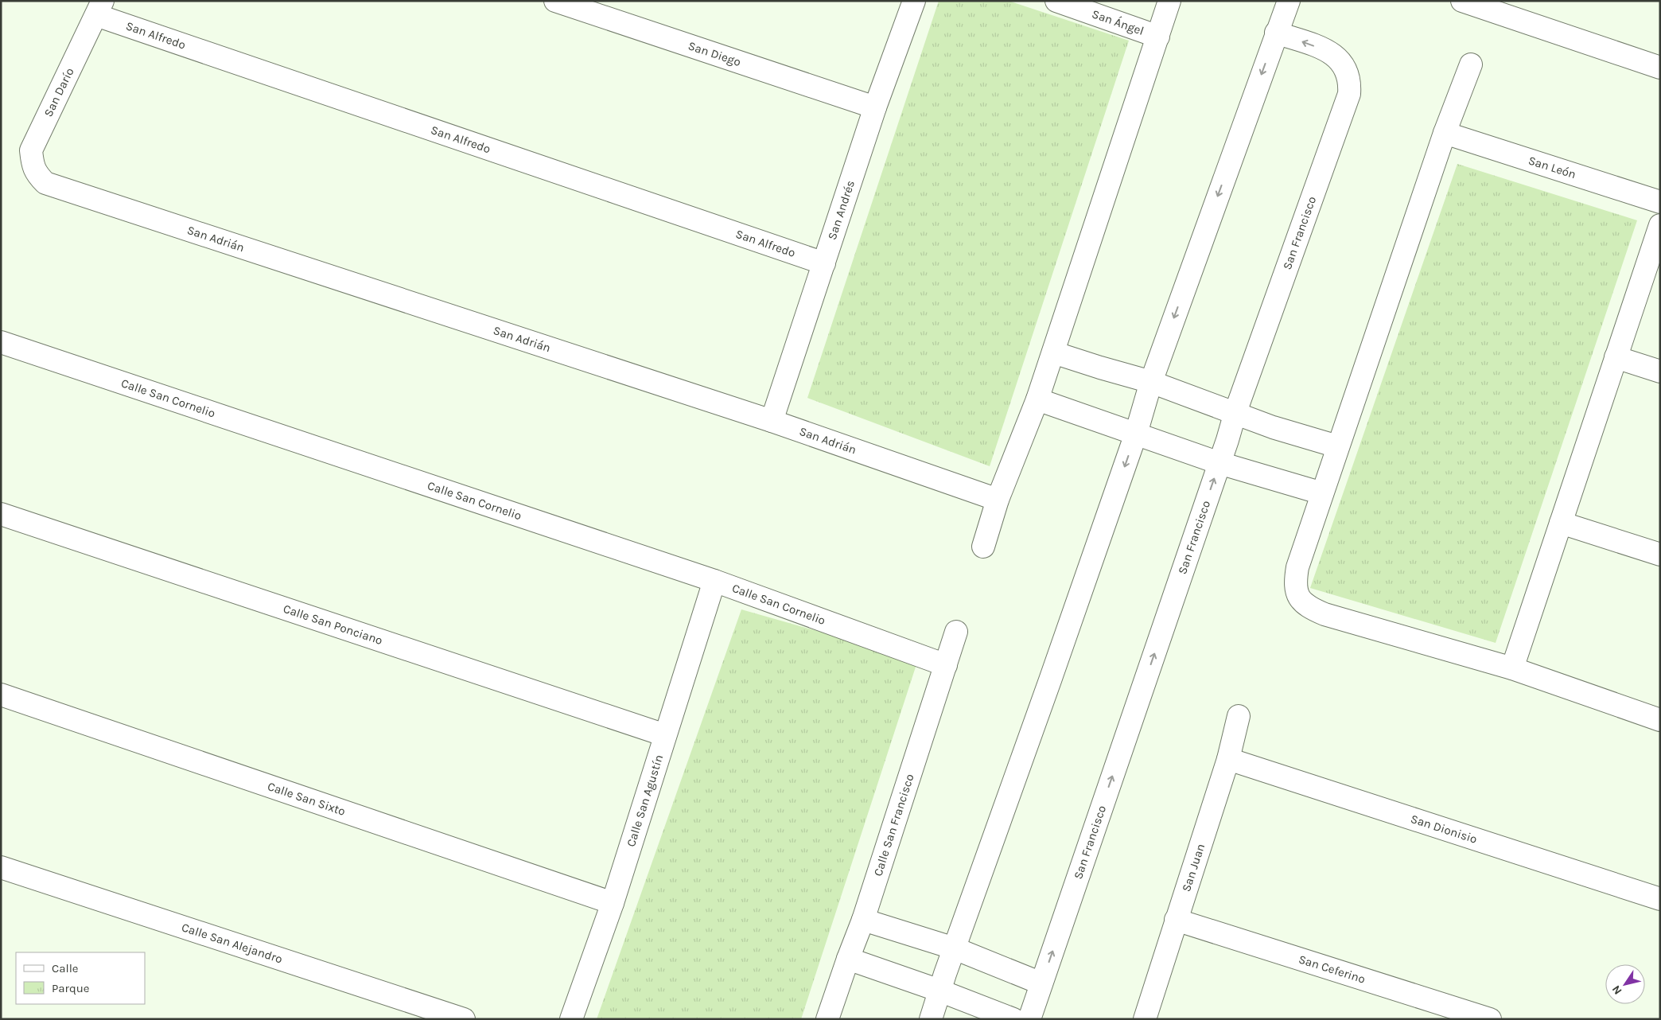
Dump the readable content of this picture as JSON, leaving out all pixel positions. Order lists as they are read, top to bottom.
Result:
{
  "streets": {
    "street": [
      "San Ángel",
      "San Alfredo",
      "San Diego",
      "San Darío",
      "San León",
      "San Andrés",
      "San Francisco",
      "San Adrián",
      "Calle San Cornelio",
      "Calle San Ponciano",
      "Calle San Sixto",
      "Calle San Agustín",
      "Calle San Francisco",
      "San Dionisio",
      "San Juan",
      "Calle San Alejandro",
      "San Ceferino"
    ]
  },
  "crossings": [
    ["San Alfredo", "San Darío"],
    ["San Alfredo", "San Andrés"],
    ["San Diego", "San Andrés"],
    ["San Darío", "San Adrián"],
    ["San Andrés", "San Adrián"],
    ["Calle San Cornelio", "Calle San Agustín"],
    ["Calle San Cornelio", "Calle San Francisco"],
    ["Calle San Ponciano", "Calle San Agustín"],
    ["Calle San Sixto", "Calle San Agustín"],
    ["San Dionisio", "San Juan"],
    ["San Juan", "San Ceferino"]
  ],
  "legend": ["Calle", "Parque"],
  "north": "bottom left"
}
